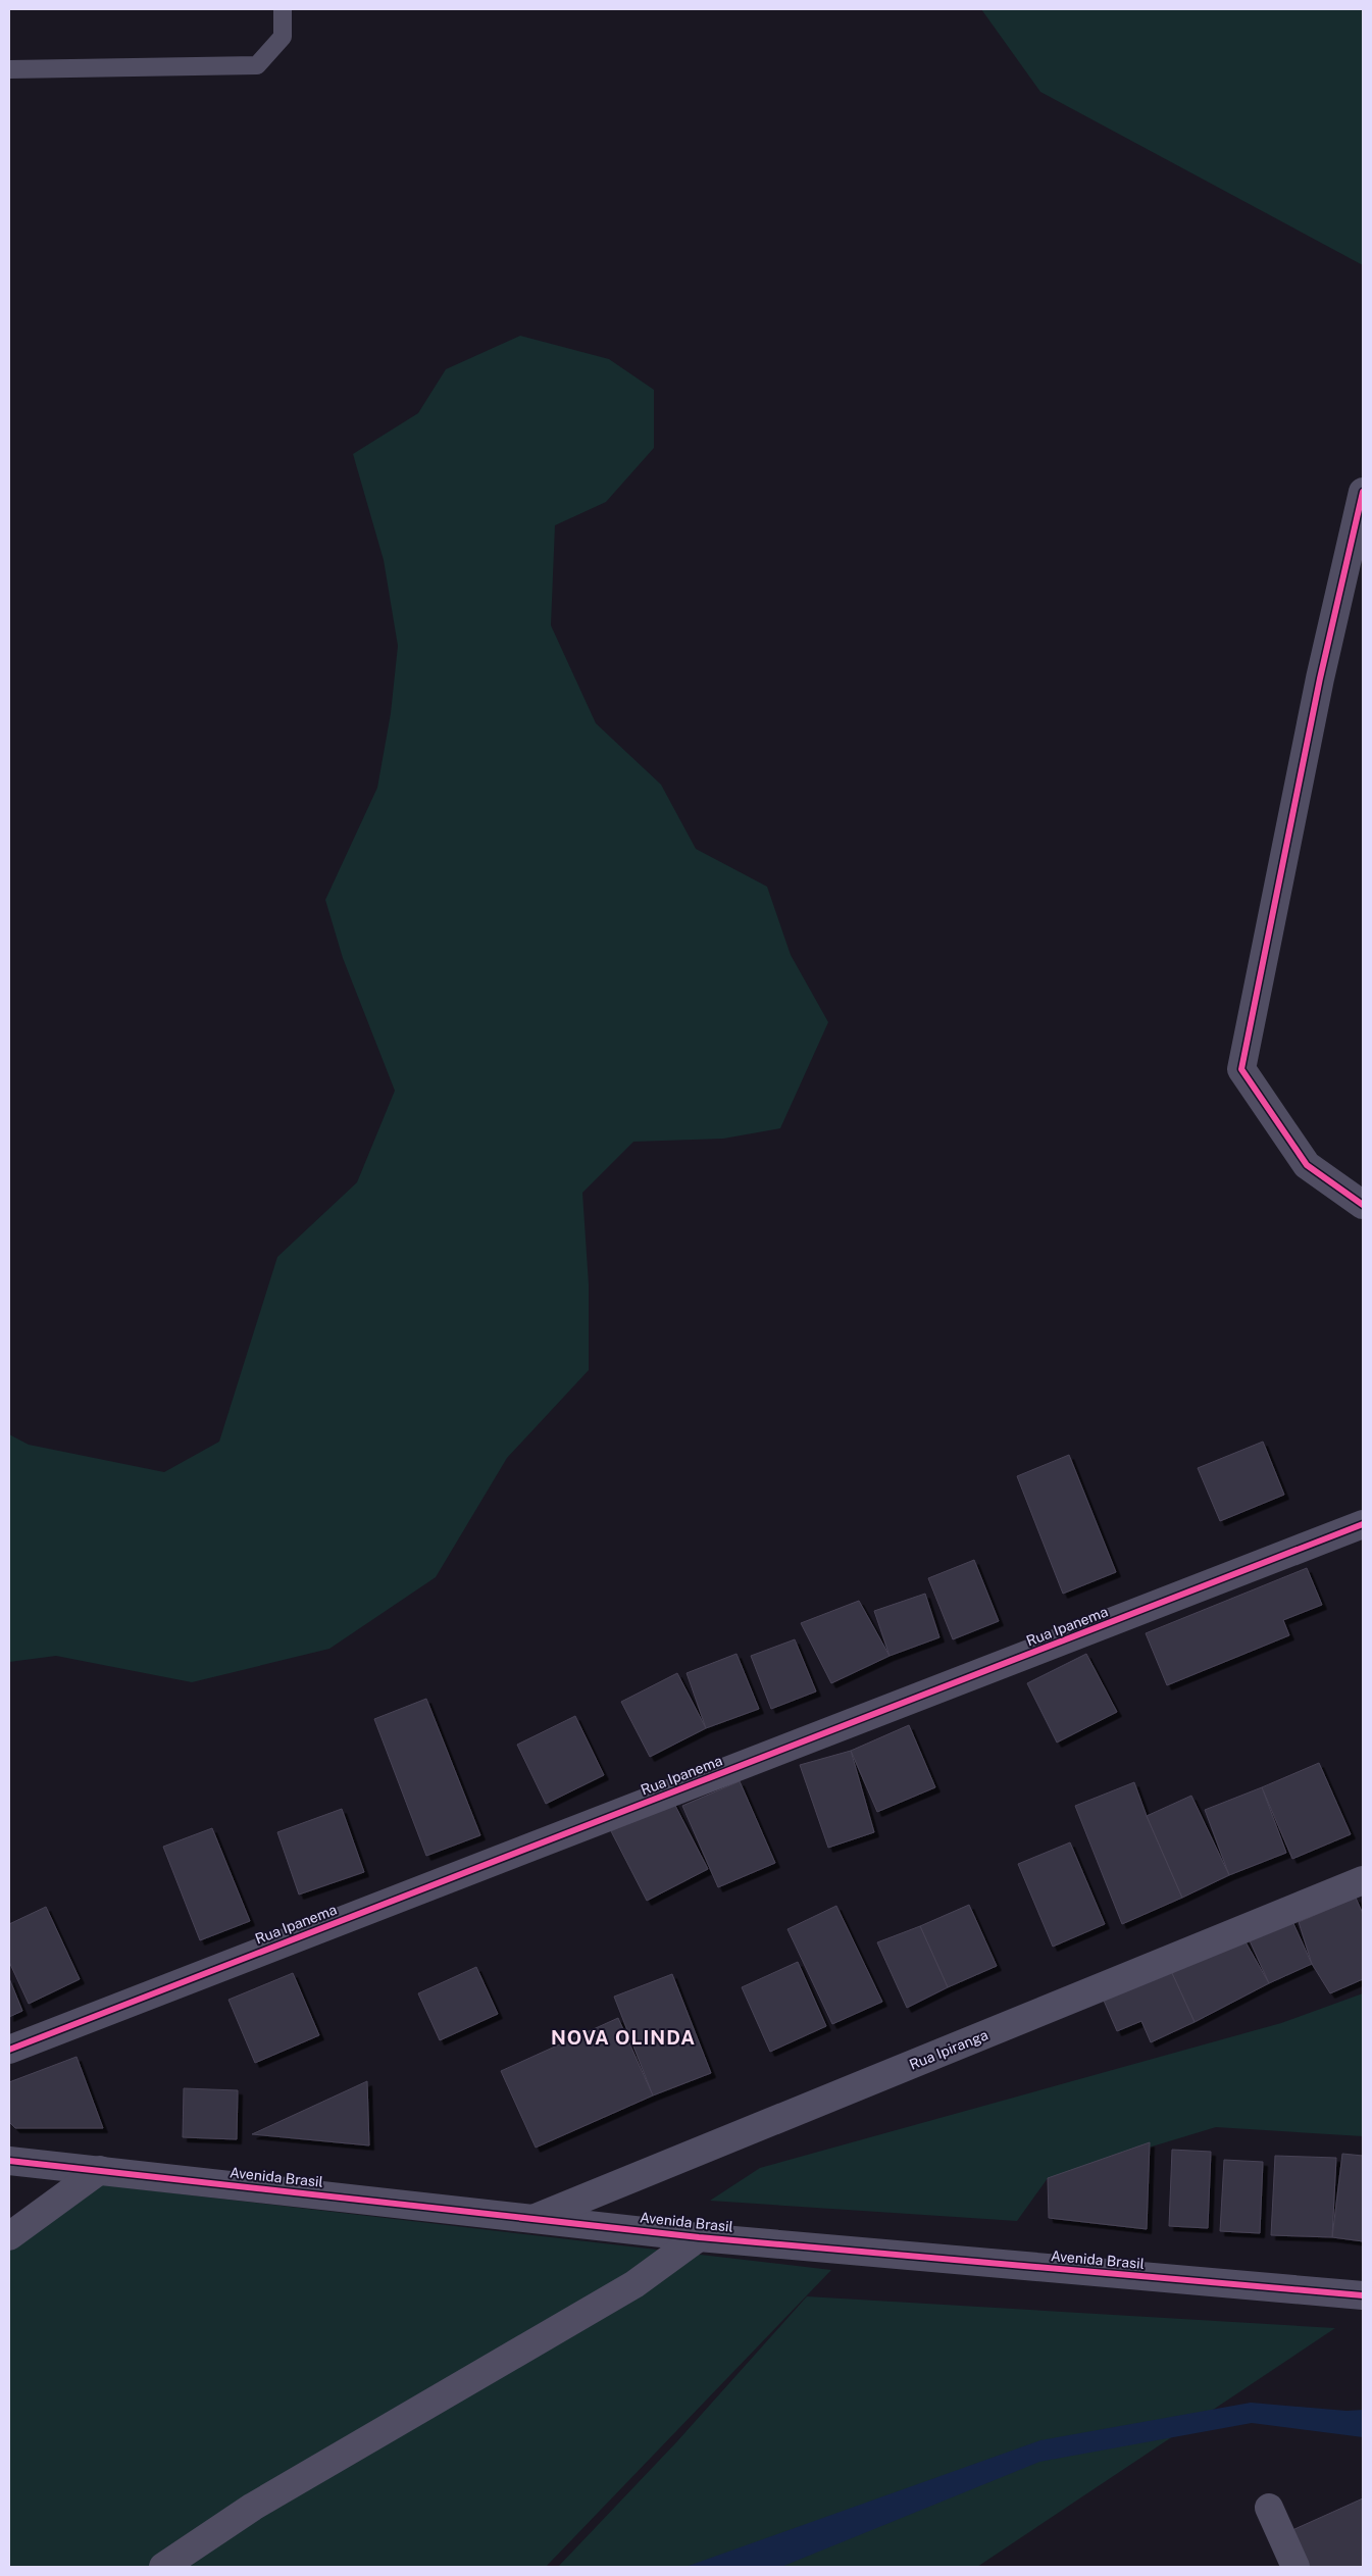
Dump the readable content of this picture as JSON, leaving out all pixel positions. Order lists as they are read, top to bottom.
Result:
{
  "streets": {
    "street": ["Rua Ipanema", "Rua Ipiranga", "Avenida Brasil"]
  },
  "crossings": [
    ["Rua Ipiranga", "Avenida Brasil"]
  ],
  "districts": ["NOVA OLINDA"]
}
